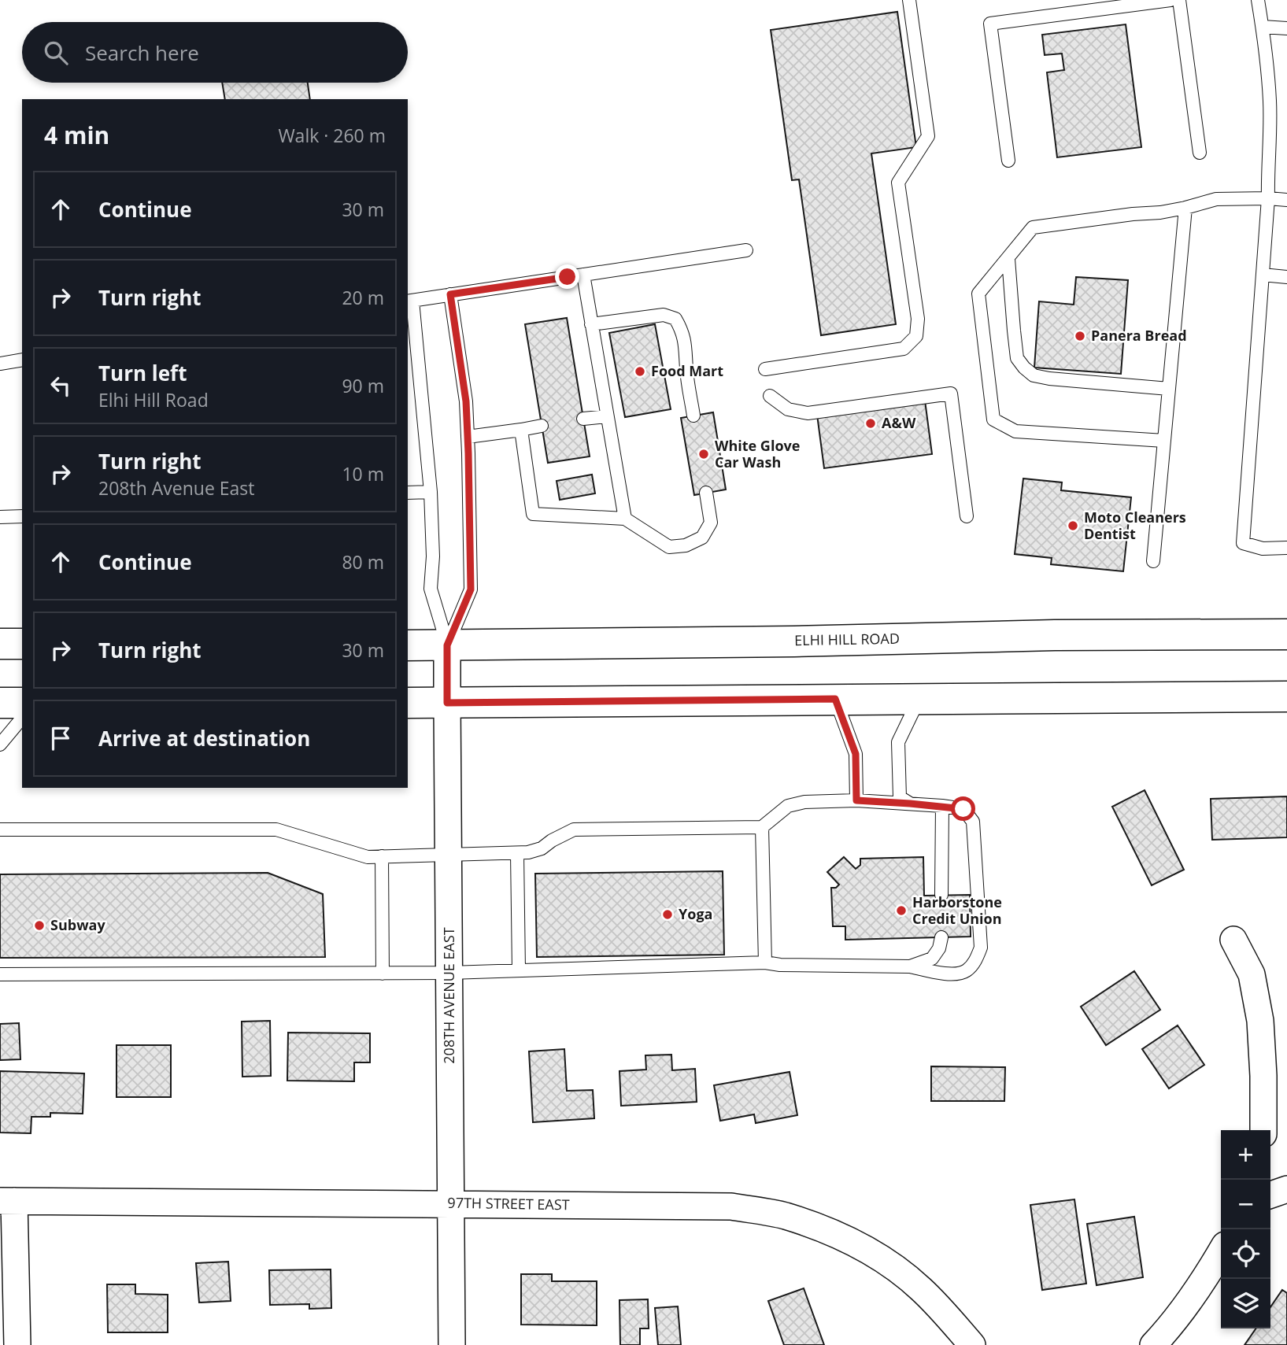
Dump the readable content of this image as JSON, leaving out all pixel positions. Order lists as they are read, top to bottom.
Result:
{
  "streets": {
    "main road": ["ELHI HILL ROAD"],
    "street": ["208TH AVENUE EAST", "97TH STREET EAST"]
  },
  "crossings": [
    ["ELHI HILL ROAD", "208TH AVENUE EAST"],
    ["208TH AVENUE EAST", "97TH STREET EAST"]
  ],
  "places": [
    "Panera Bread",
    "Food Mart",
    "A&W",
    "White Glove Car Wash",
    "Moto Cleaners Dentist",
    "Harborstone Credit Union",
    "Yoga",
    "Subway"
  ],
  "page": {
    "search": "Search here",
    "heading": ["4 min", "Walk · 260 m"],
    "list": [
      ["Continue", "30 m"],
      ["Turn right", "20 m"],
      ["Turn left", "Elhi Hill Road", "90 m"],
      ["Turn right", "208th Avenue East", "10 m"],
      ["Continue", "80 m"],
      ["Turn right", "30 m"],
      "Arrive at destination"
    ],
    "map_buttons": ["+", "−"]
  }
}
